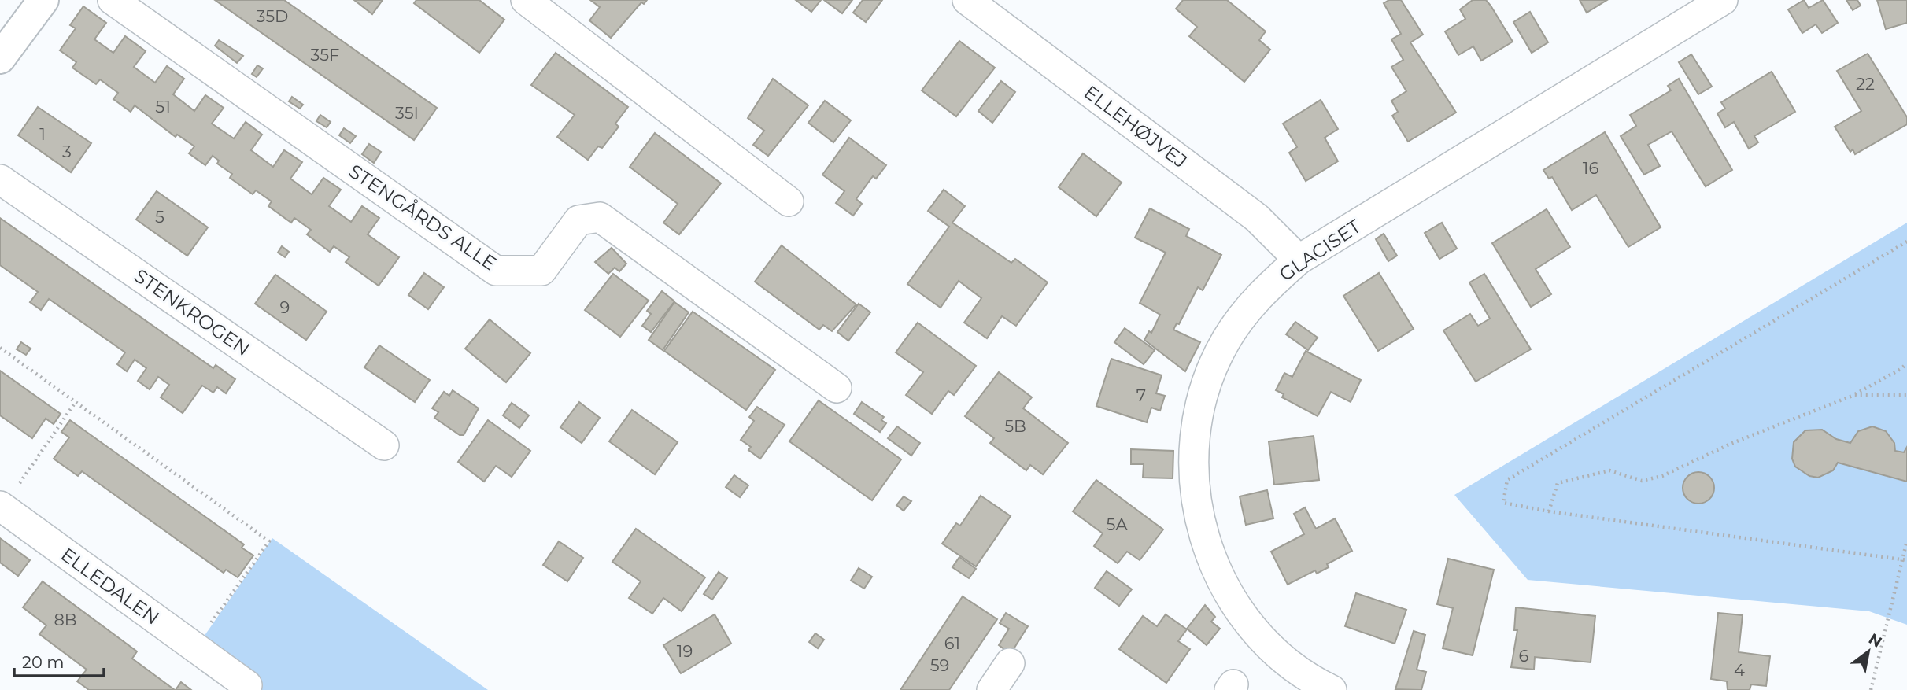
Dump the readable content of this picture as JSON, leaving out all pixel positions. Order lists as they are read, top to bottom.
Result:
{
  "streets": {
    "street": [
      "ELLEHØJVEJ",
      "STENGÅRDS ALLE",
      "GLACISET",
      "STENKROGEN",
      "ELLEDALEN"
    ]
  },
  "crossings": [
    ["ELLEHØJVEJ", "GLACISET"]
  ],
  "house_numbers": [
    "35D",
    "35F",
    "22",
    "51",
    "35I",
    "1",
    "3",
    "16",
    "5",
    "9",
    "7",
    "5B",
    "5A",
    "8B",
    "61",
    "19",
    "6",
    "59",
    "4"
  ],
  "scale_bar": "20 m",
  "north": "top right"
}
